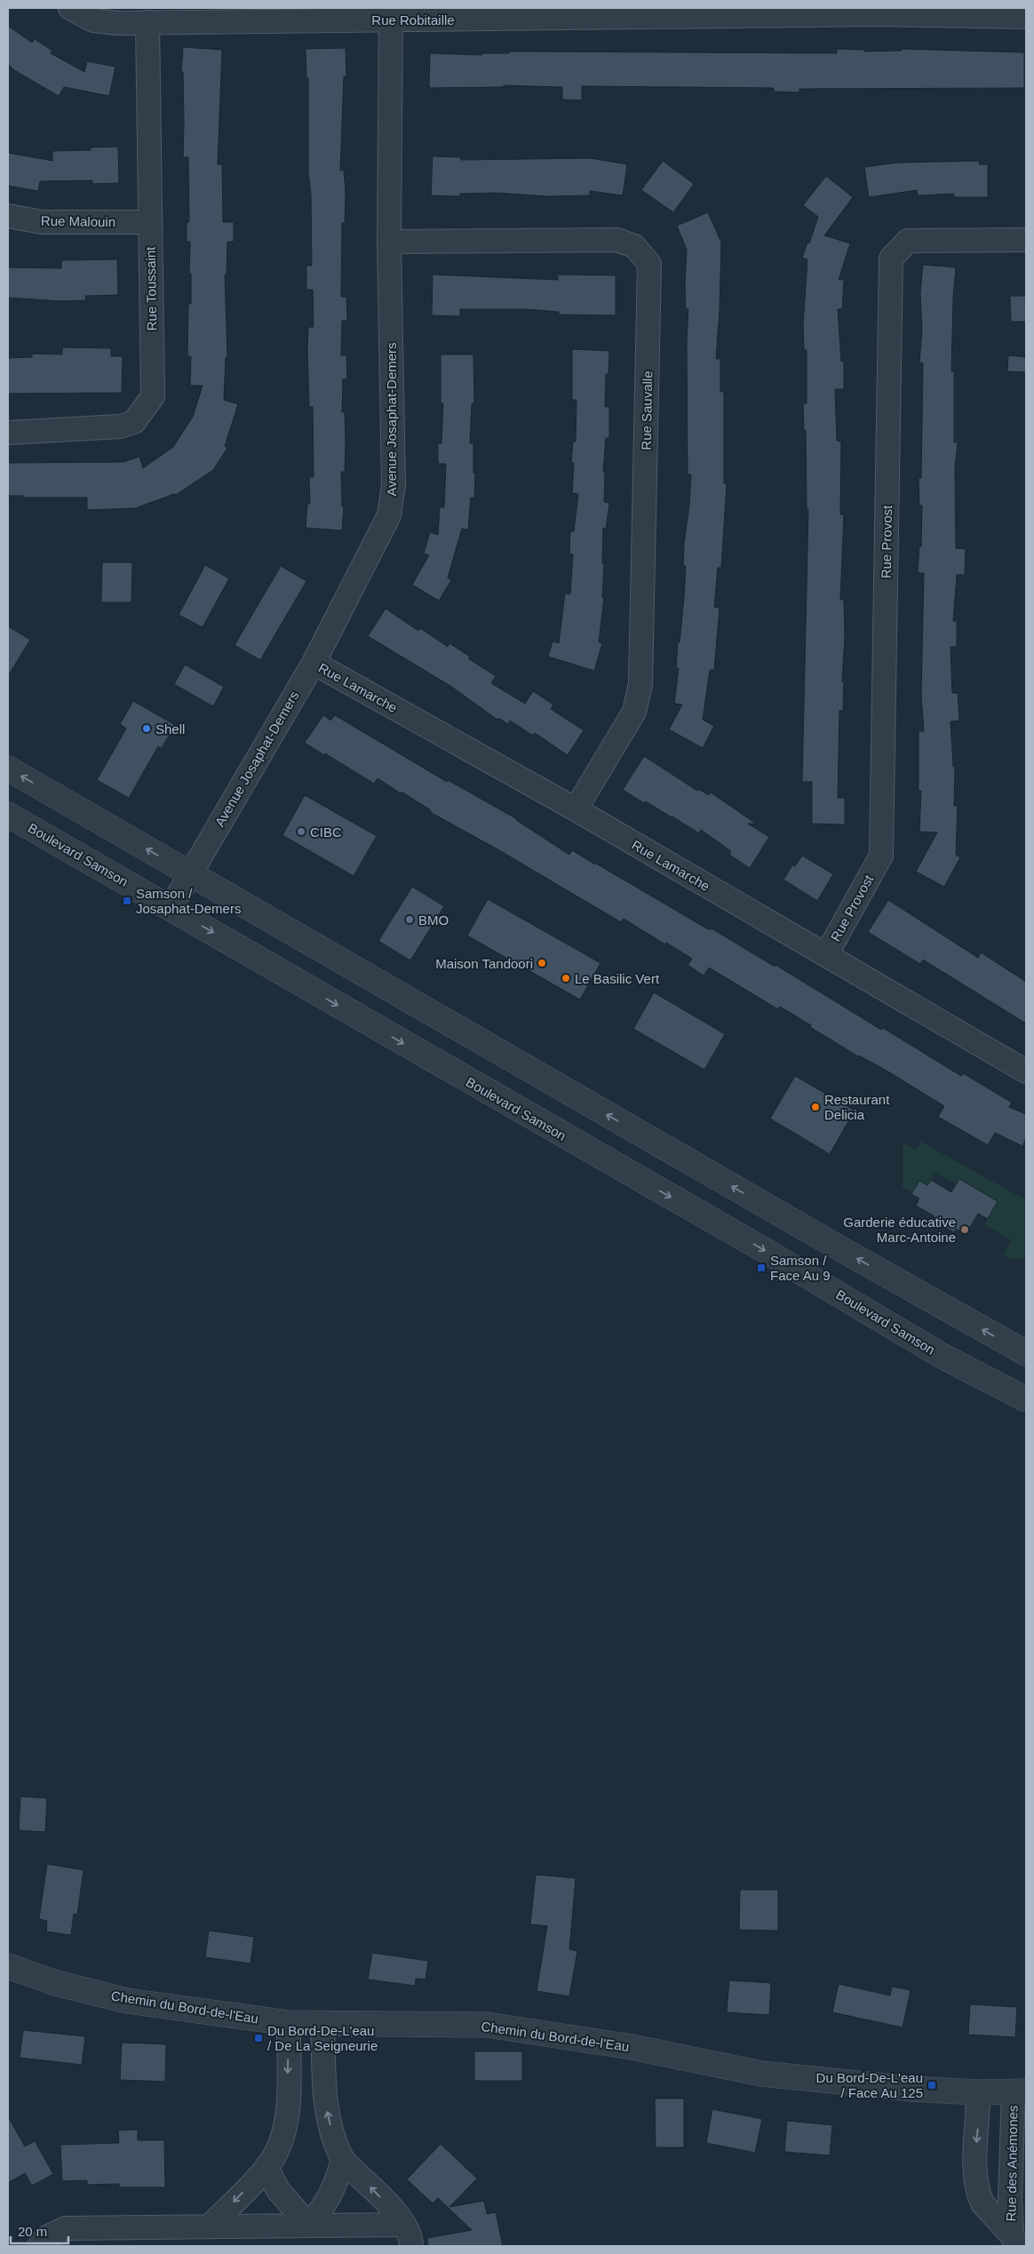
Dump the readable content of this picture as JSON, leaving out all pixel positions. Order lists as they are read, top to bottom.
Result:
{
  "streets": {
    "street": [
      "Rue Robitaille",
      "Rue Malouin",
      "Rue Toussaint",
      "Rue Sauvalle",
      "Avenue Josaphat-Demers",
      "Rue Provost",
      "Rue Lamarche",
      "Boulevard Samson",
      "Chemin du Bord-de-l'Eau",
      "Rue des Anémones"
    ]
  },
  "crossings": [
    ["Rue Robitaille", "Rue Toussaint"],
    ["Rue Robitaille", "Avenue Josaphat-Demers"],
    ["Rue Malouin", "Rue Toussaint"],
    ["Rue Sauvalle", "Avenue Josaphat-Demers"],
    ["Rue Sauvalle", "Rue Lamarche"],
    ["Avenue Josaphat-Demers", "Rue Lamarche"],
    ["Avenue Josaphat-Demers", "Boulevard Samson"],
    ["Rue Provost", "Rue Lamarche"],
    ["Chemin du Bord-de-l'Eau", "Rue des Anémones"]
  ],
  "places": {
    "other": [
      "Shell",
      "CIBC",
      "BMO",
      "Maison Tandoori",
      "Le Basilic Vert",
      "Restaurant Delicia",
      "Garderie éducative Marc-Antoine"
    ],
    "transit": [
      "Samson / Josaphat-Demers",
      "Samson / Face Au 9",
      "Du Bord-De-L'eau / De La Seigneurie",
      "Du Bord-De-L'eau / Face Au 125"
    ]
  },
  "scale_bar": "20 m"
}
